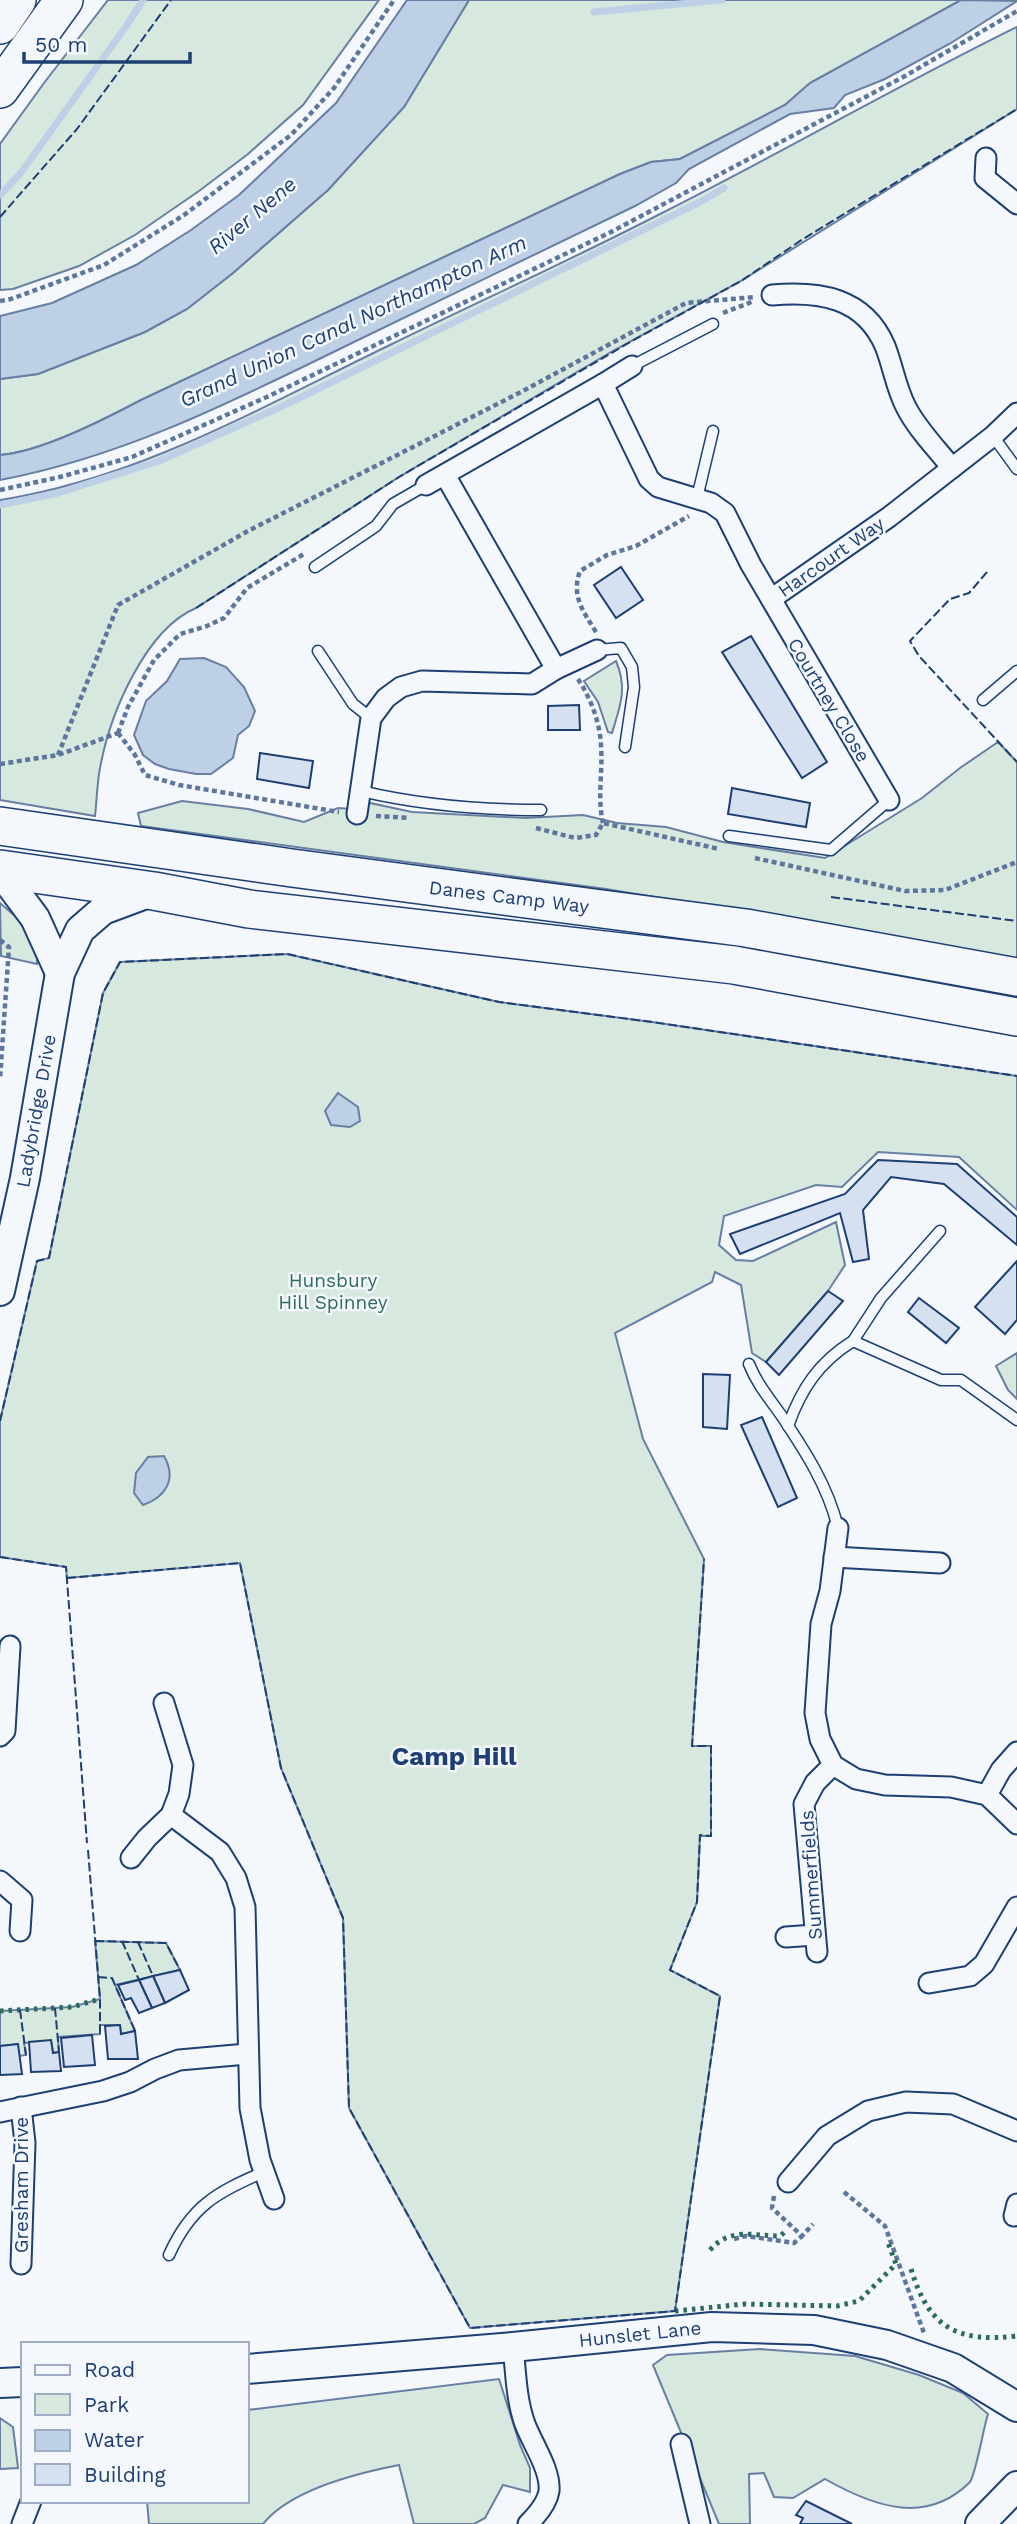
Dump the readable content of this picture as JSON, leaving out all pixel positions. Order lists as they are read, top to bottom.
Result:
{
  "streets": {
    "highway": ["Danes Camp Way"],
    "street": [
      "Harcourt Way",
      "Courtney Close",
      "Ladybridge Drive",
      "Summerfields",
      "Gresham Drive",
      "Hunslet Lane"
    ]
  },
  "crossings": [
    ["Harcourt Way", "Courtney Close"]
  ],
  "districts": ["Camp Hill"],
  "water": ["River Nene", "Grand Union Canal Northampton Arm"],
  "parks": ["Hunsbury Hill Spinney"],
  "legend": [
    "Road",
    "Park",
    "Water",
    "Building"
  ],
  "scale_bar": "50 m"
}
